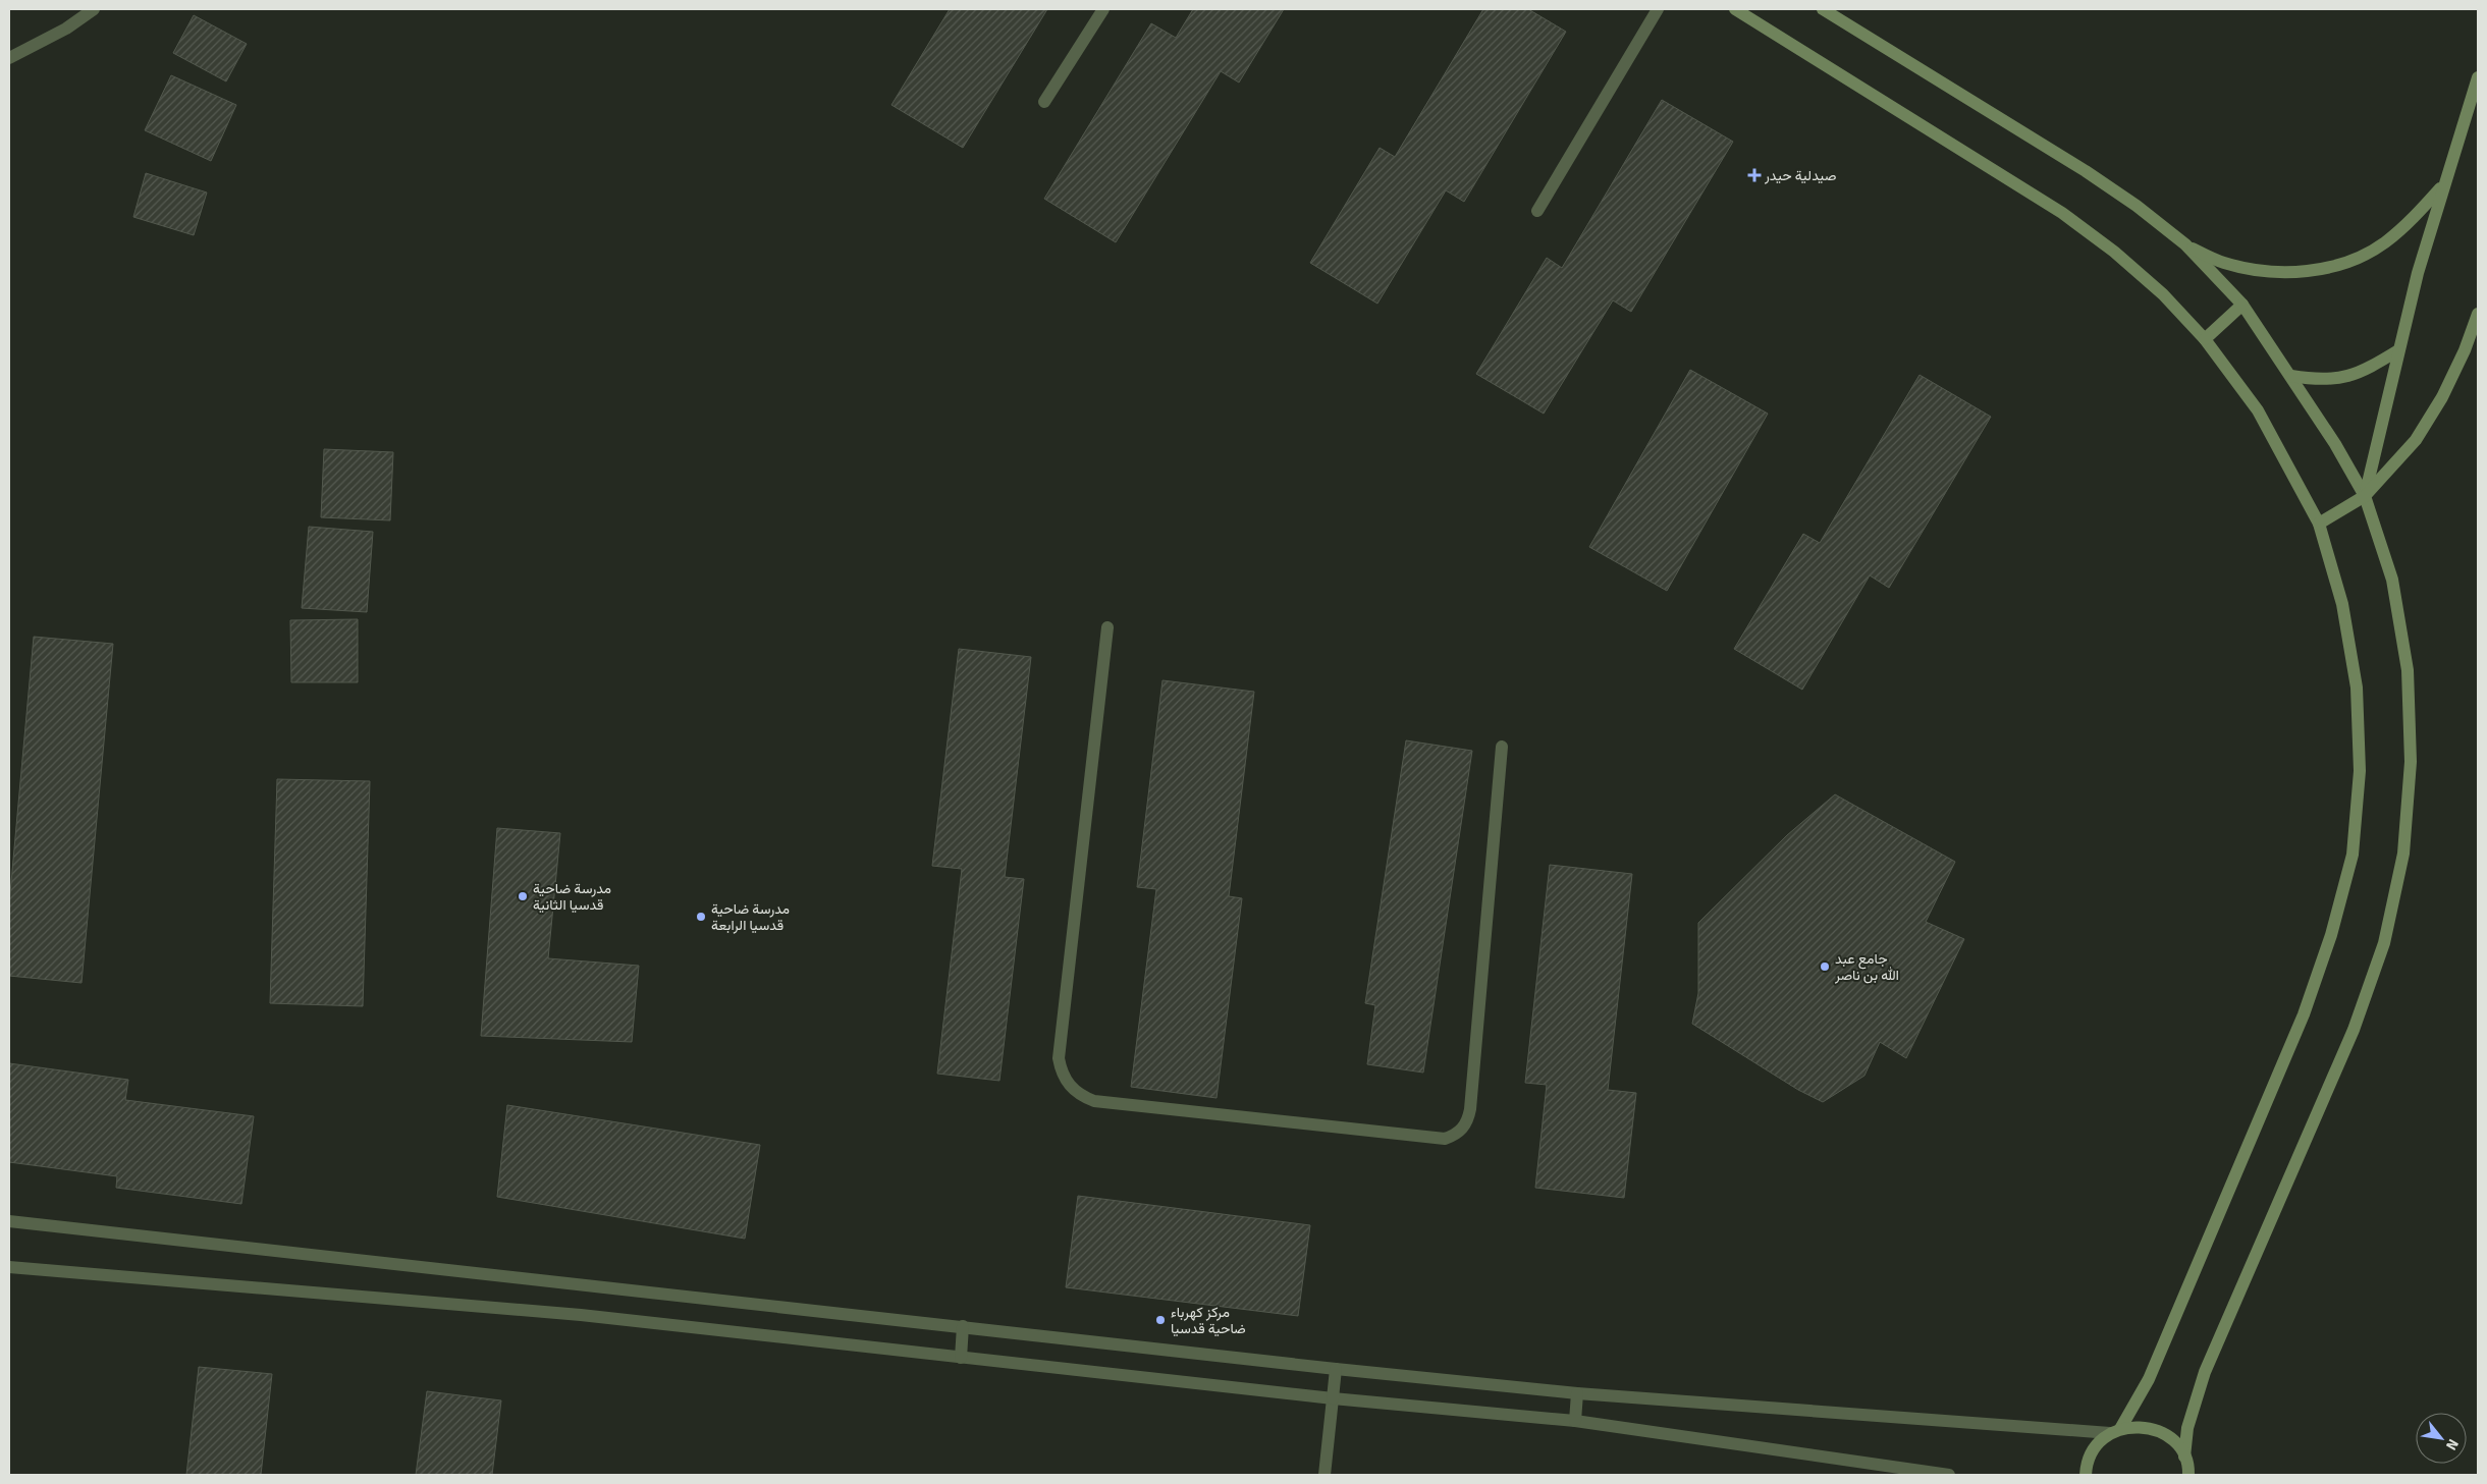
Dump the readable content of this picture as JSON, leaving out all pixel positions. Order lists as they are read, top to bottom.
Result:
{
  "places": {
    "health": ["صيدلية حيدر"],
    "other": [
      "مدرسة ضاحية قدسيا الثانية",
      "مدرسة ضاحية قدسيا الرابعة",
      "جامع عبد الله بن ناصر",
      "مركز كهرباء ضاحية قدسيا"
    ]
  },
  "north": "bottom right"
}
